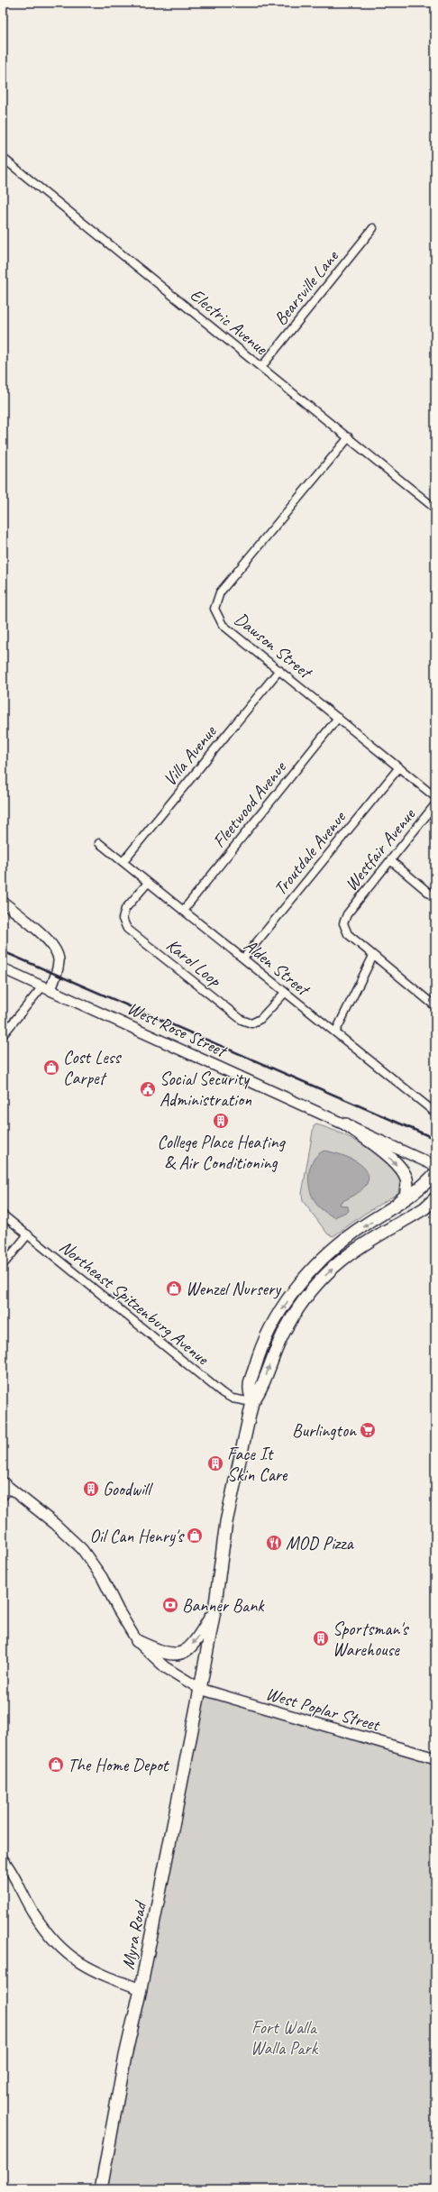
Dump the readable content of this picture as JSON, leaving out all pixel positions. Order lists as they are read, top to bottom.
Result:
{
  "streets": {
    "highway": ["Myra Road"],
    "main road": ["West Rose Street", "West Poplar Street"],
    "street": [
      "Bearsville Lane",
      "Electric Avenue",
      "Dawson Street",
      "Villa Avenue",
      "Fleetwood Avenue",
      "Westfair Avenue",
      "Troutdale Avenue",
      "Karol Loop",
      "Alden Street",
      "Northeast Spitzenburg Avenue"
    ]
  },
  "crossings": [
    ["Bearsville Lane", "Electric Avenue"],
    ["Electric Avenue", "Dawson Street"],
    ["Dawson Street", "Villa Avenue"],
    ["Dawson Street", "Fleetwood Avenue"],
    ["Dawson Street", "Troutdale Avenue"],
    ["Villa Avenue", "Alden Street"],
    ["Fleetwood Avenue", "Alden Street"],
    ["Troutdale Avenue", "Alden Street"],
    ["Karol Loop", "Alden Street"],
    ["Northeast Spitzenburg Avenue", "Myra Road"],
    ["West Poplar Street", "Myra Road"]
  ],
  "parks": ["Fort Walla Walla Park"],
  "places": {
    "shop": [
      "Cost Less Carpet",
      "Wenzel Nursery",
      "Oil Can Henry's",
      "The Home Depot"
    ],
    "public building": ["Social Security Administration"],
    "building": [
      "College Place Heating & Air Conditioning",
      "Face It Skin Care",
      "Goodwill",
      "Sportsman's Warehouse"
    ],
    "supermarket": ["Burlington"],
    "restaurant": ["MOD Pizza"],
    "bank": ["Banner Bank"]
  }
}
